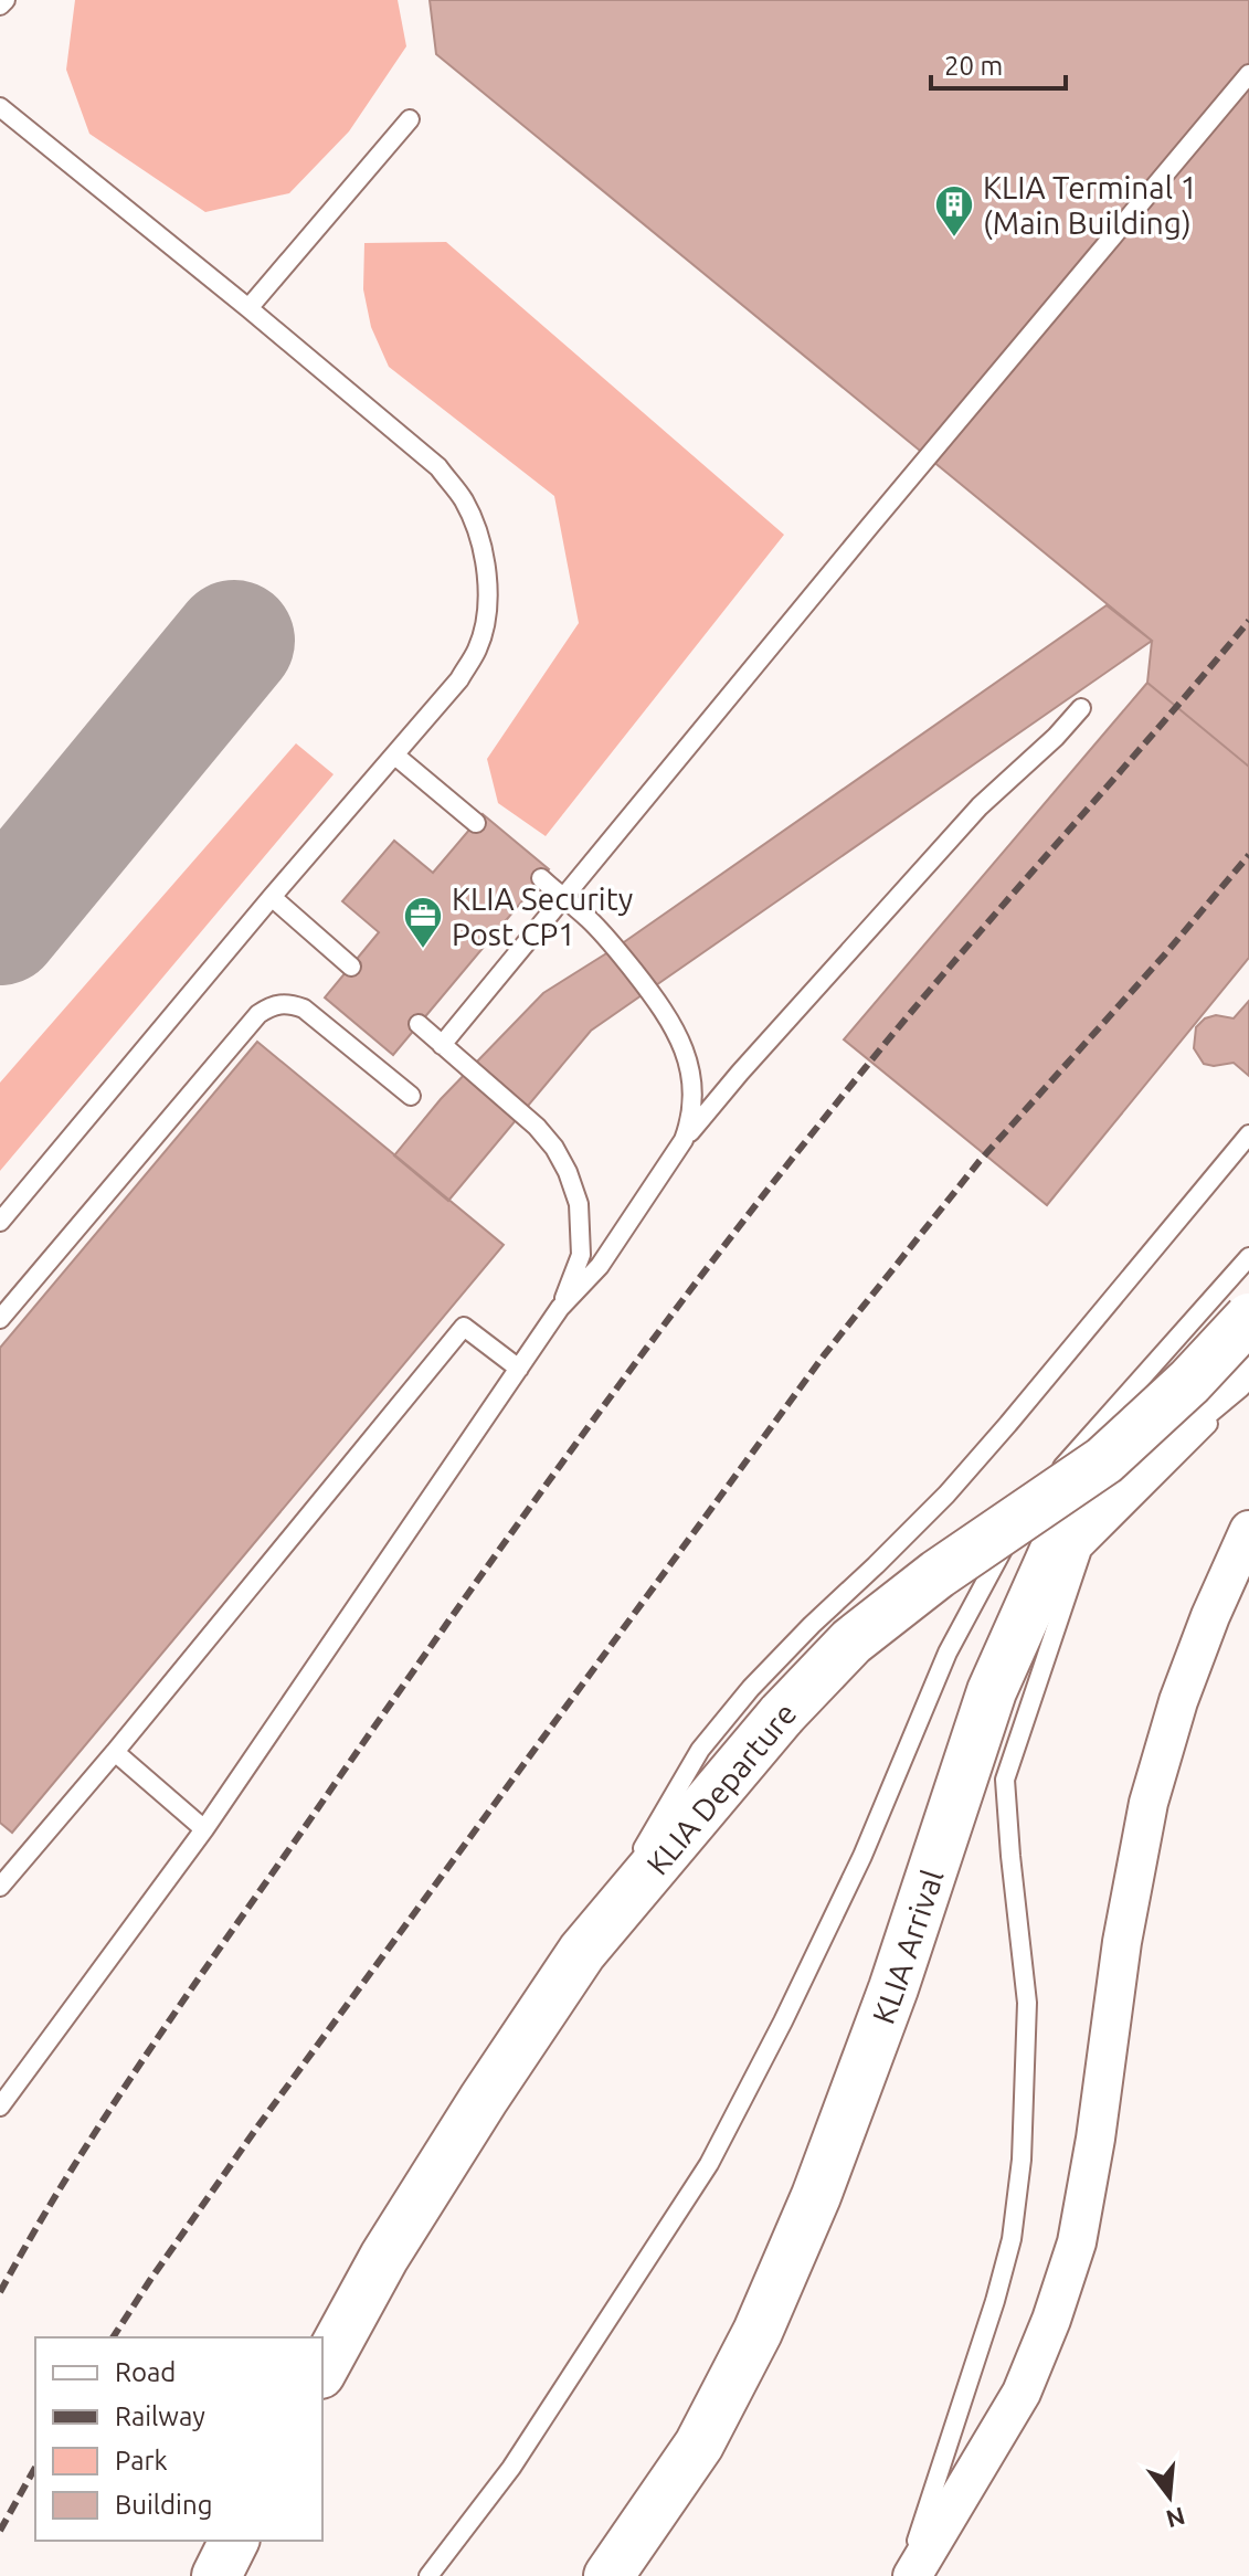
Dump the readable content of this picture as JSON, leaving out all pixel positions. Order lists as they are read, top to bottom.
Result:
{
  "streets": {
    "main road": ["KLIA Departure", "KLIA Arrival"]
  },
  "places": {
    "building": ["KLIA Terminal 1 (Main Building)"],
    "office": ["KLIA Security Post CP1"]
  },
  "legend": [
    "Road",
    "Railway",
    "Park",
    "Building"
  ],
  "scale_bar": "20 m",
  "north": "bottom"
}
